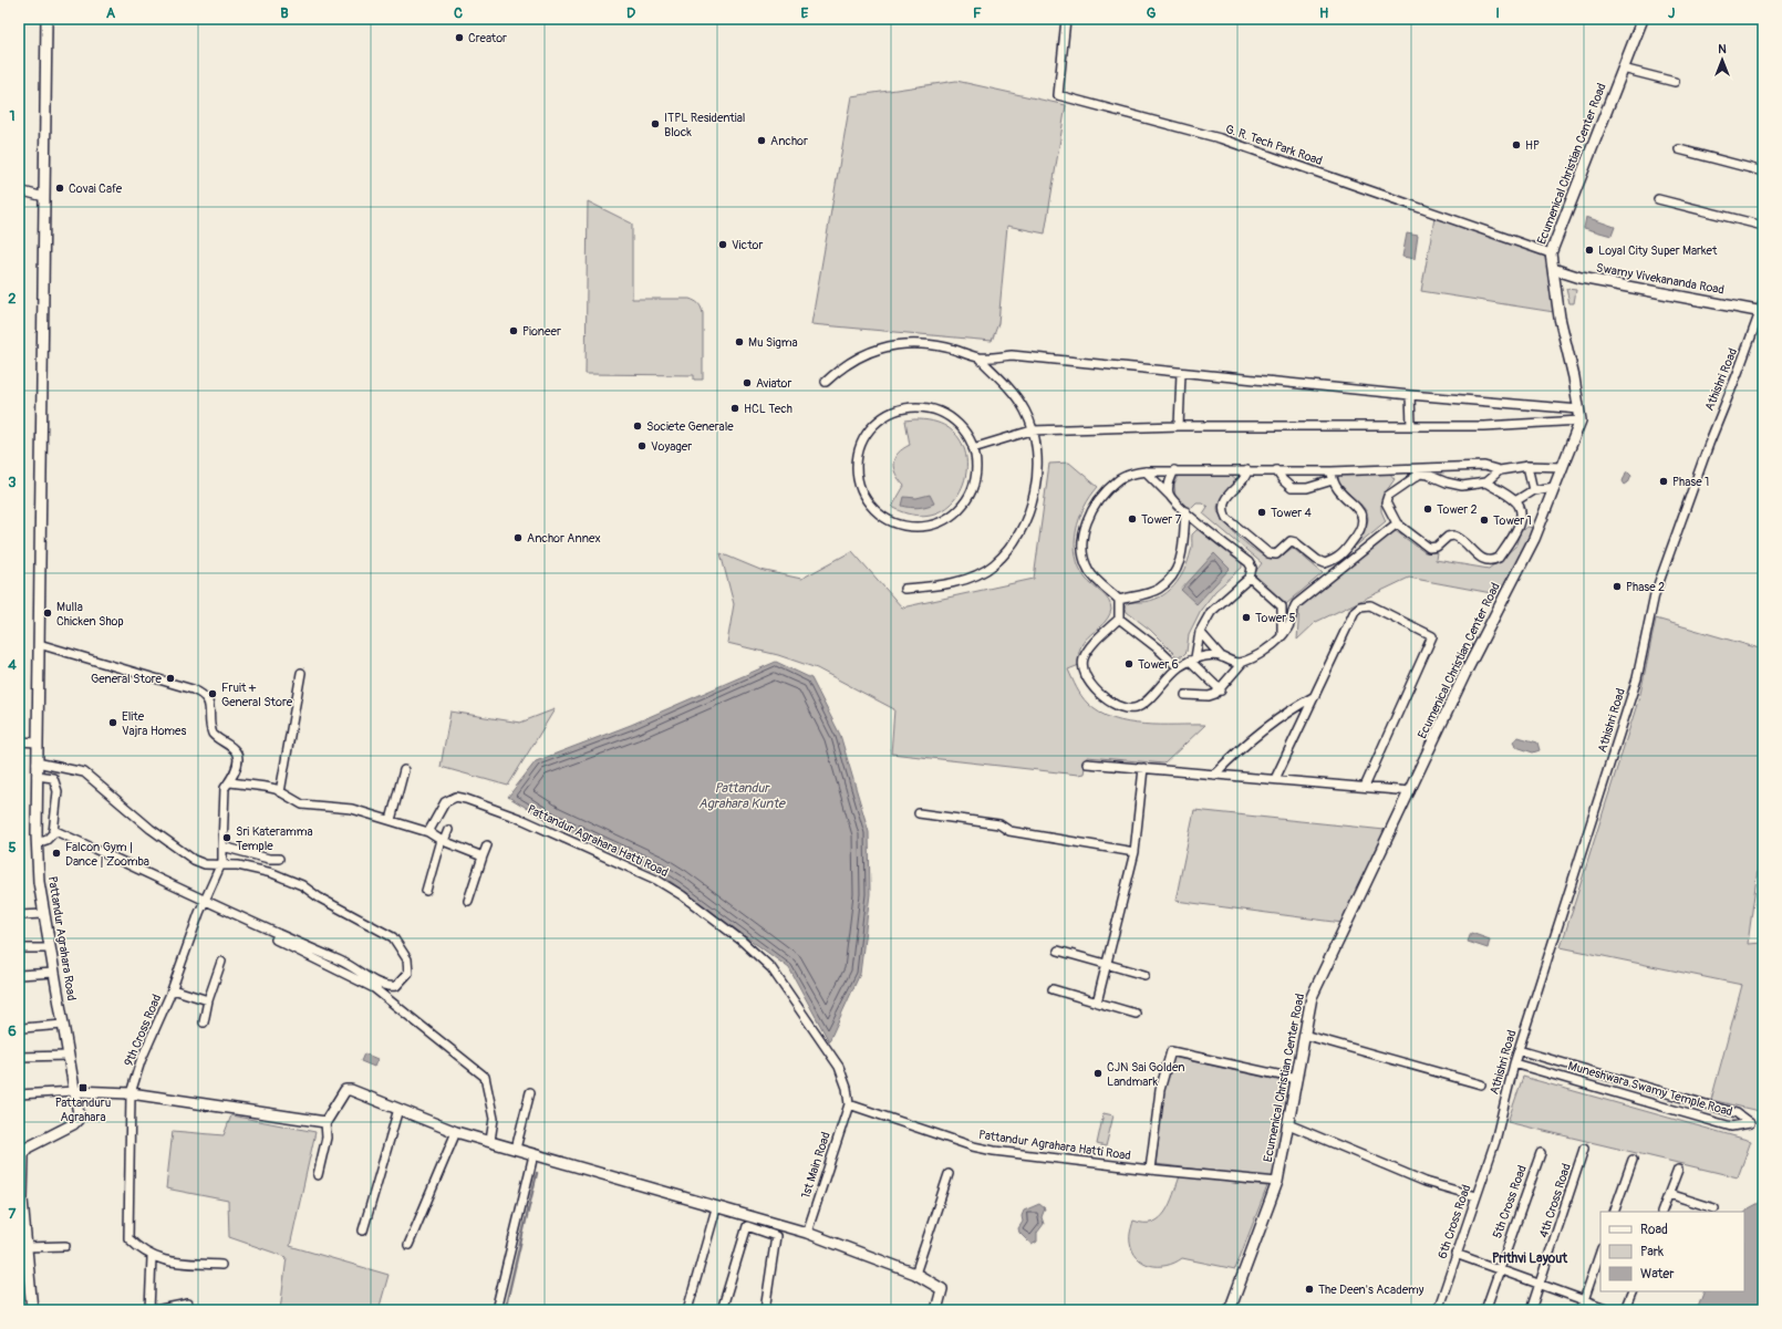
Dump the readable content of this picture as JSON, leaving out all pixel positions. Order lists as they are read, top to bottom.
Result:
{
  "streets": {
    "street": [
      "G. R. Tech Park Road",
      "Ecumenical Christian Center Road",
      "Swamy Vivekananda Road",
      "Athishri Road",
      "Pattandur Agrahara Hatti Road",
      "Pattandur Agrahara Road",
      "9th Cross Road",
      "Muneshwara Swamy Temple Road",
      "1st Main Road",
      "4th Cross Road",
      "5th Cross Road",
      "6th Cross Road"
    ]
  },
  "crossings": [
    ["G. R. Tech Park Road", "Ecumenical Christian Center Road"],
    ["Ecumenical Christian Center Road", "Swamy Vivekananda Road"],
    ["Ecumenical Christian Center Road", "Pattandur Agrahara Hatti Road"],
    ["Swamy Vivekananda Road", "Athishri Road"],
    ["Athishri Road", "Muneshwara Swamy Temple Road"],
    ["Athishri Road", "6th Cross Road"],
    ["Pattandur Agrahara Hatti Road", "1st Main Road"]
  ],
  "districts": ["Prithvi Layout"],
  "water": ["Pattandur Agrahara Kunte"],
  "places": {
    "other": [
      "Creator",
      "ITPL Residential Block",
      "Anchor",
      "HP",
      "Covai Cafe",
      "Victor",
      "Loyal City Super Market",
      "Pioneer",
      "Mu Sigma",
      "Aviator",
      "HCL Tech",
      "Societe Generale",
      "Voyager",
      "Phase 1",
      "Tower 2",
      "Tower 4",
      "Tower 7",
      "Tower 1",
      "Anchor Annex",
      "Phase 2",
      "Mulla Chicken Shop",
      "Tower 5",
      "Tower 6",
      "General Store",
      "Fruit + General Store",
      "Elite Vajra Homes",
      "Sri Kateramma Temple",
      "Falcon Gym | Dance | Zoomba",
      "CJN Sai Golden Landmark",
      "The Deen's Academy"
    ],
    "transit": ["Pattanduru Agrahara"]
  },
  "legend": ["Road", "Park", "Water"],
  "north": "top",
  "grid": {
    "columns": [
      "A",
      "B",
      "C",
      "D",
      "E",
      "F",
      "G",
      "H",
      "I",
      "J"
    ],
    "rows": [
      "1",
      "2",
      "3",
      "4",
      "5",
      "6",
      "7"
    ]
  }
}
